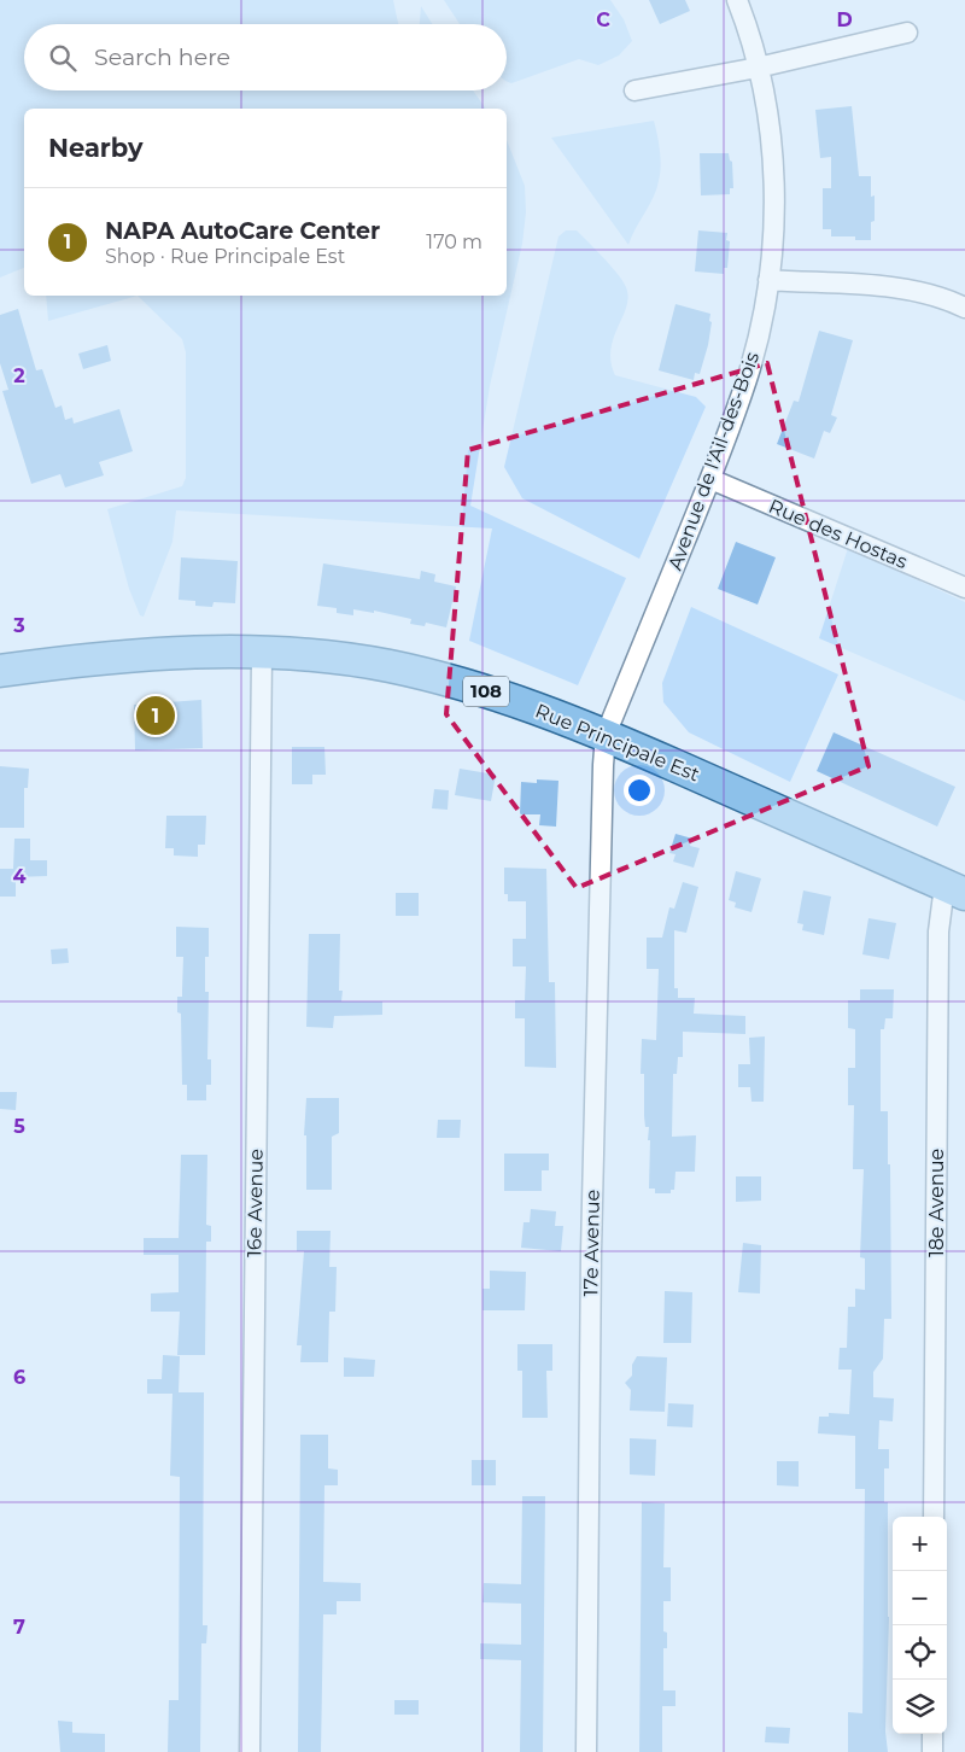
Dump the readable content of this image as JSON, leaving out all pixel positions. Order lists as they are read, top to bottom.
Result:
{
  "streets": {
    "main road": ["108", "Rue Principale Est"],
    "street": [
      "Avenue de l'Ail-des-Bois",
      "Rue des Hostas",
      "16e Avenue",
      "18e Avenue",
      "17e Avenue"
    ]
  },
  "crossings": [
    ["Avenue de l'Ail-des-Bois", "Rue des Hostas"],
    ["Avenue de l'Ail-des-Bois", "Rue Principale Est"],
    ["Avenue de l'Ail-des-Bois", "17e Avenue"],
    ["Rue Principale Est", "16e Avenue"],
    ["Rue Principale Est", "18e Avenue"],
    ["Rue Principale Est", "17e Avenue"]
  ],
  "page": {
    "search": "Search here",
    "heading": "Nearby",
    "list": [
      {
        "mark": "1",
        "name": "NAPA AutoCare Center",
        "note": "Shop · Rue Principale Est",
        "value": "170 m"
      }
    ],
    "pins": "1",
    "map_buttons": ["+", "−"]
  },
  "grid": {
    "columns": ["C", "D"],
    "rows": [
      "2",
      "3",
      "4",
      "5",
      "6",
      "7"
    ]
  }
}
